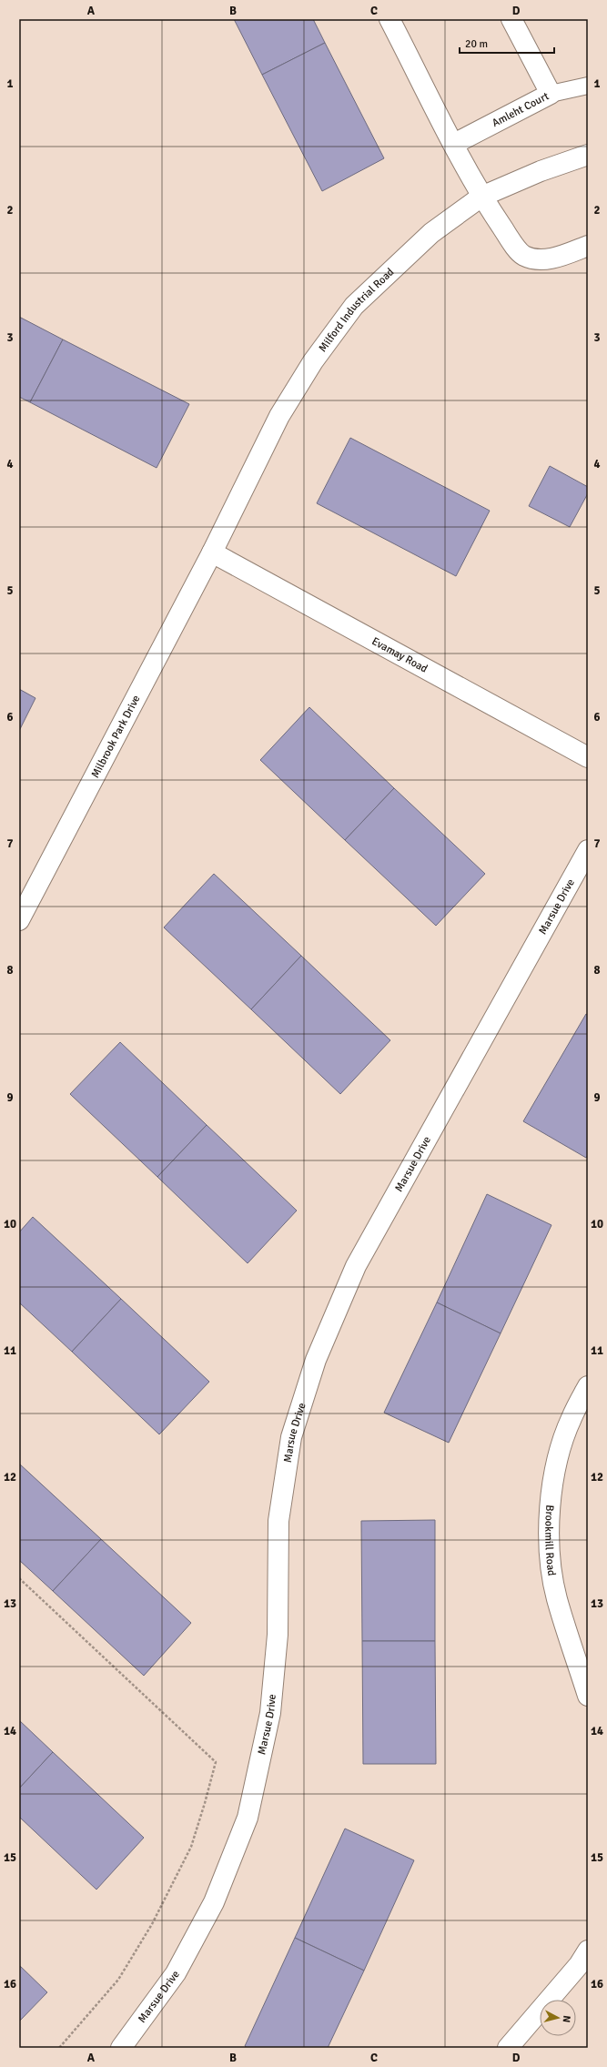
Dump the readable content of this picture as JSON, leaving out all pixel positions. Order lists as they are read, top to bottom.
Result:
{
  "streets": {
    "street": [
      "Amleht Court",
      "Milford Industrial Road",
      "Evamay Road",
      "Milbrook Park Drive",
      "Marsue Drive",
      "Brookmill Road"
    ]
  },
  "crossings": [
    ["Milford Industrial Road", "Evamay Road"],
    ["Milford Industrial Road", "Milbrook Park Drive"],
    ["Evamay Road", "Milbrook Park Drive"]
  ],
  "scale_bar": "20 m",
  "north": "right",
  "grid": {
    "columns": [
      "A",
      "B",
      "C",
      "D"
    ],
    "rows": [
      "1",
      "2",
      "3",
      "4",
      "5",
      "6",
      "7",
      "8",
      "9",
      "10",
      "11",
      "12",
      "13",
      "14",
      "15",
      "16"
    ]
  }
}
